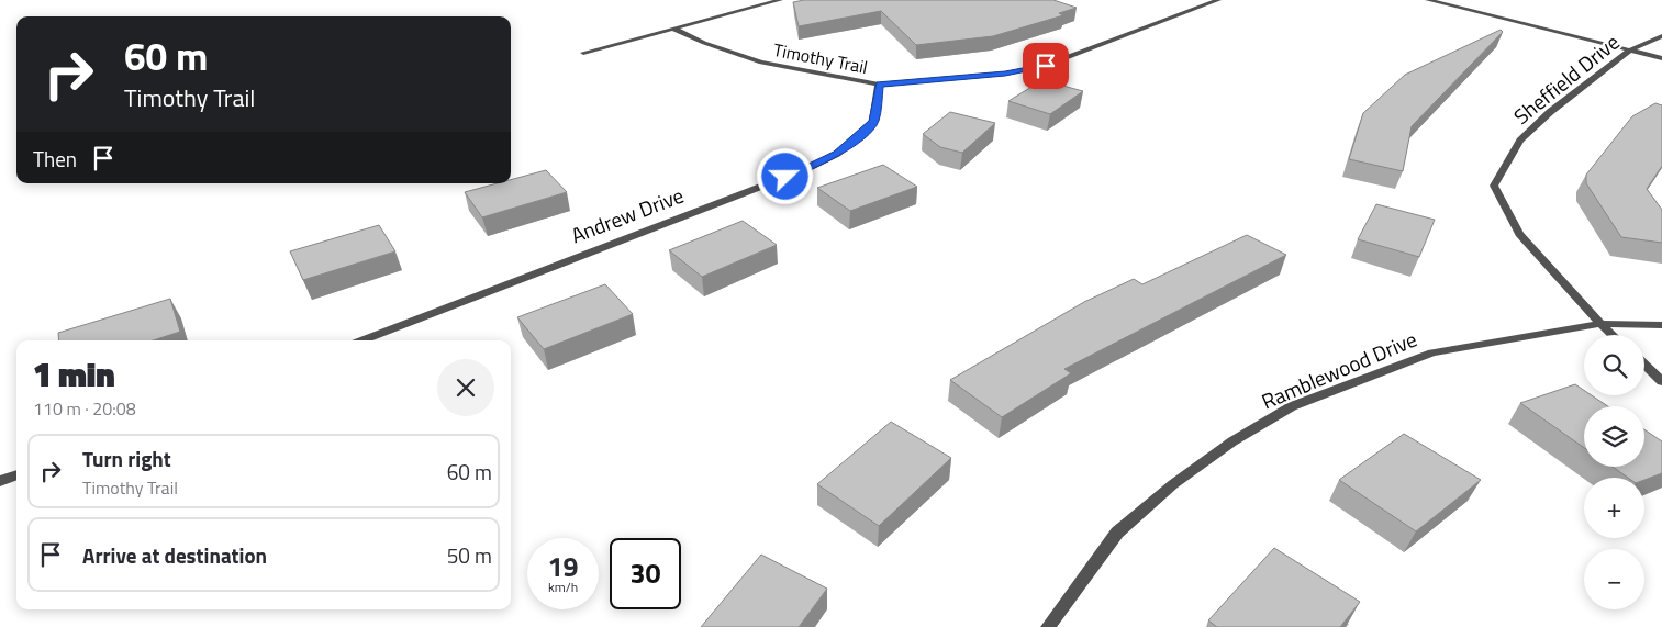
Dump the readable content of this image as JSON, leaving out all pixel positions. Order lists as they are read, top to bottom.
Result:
{
  "streets": {
    "street": [
      "Timothy Trail",
      "Sheffield Drive",
      "Andrew Drive",
      "Ramblewood Drive"
    ]
  },
  "crossings": [
    ["Timothy Trail", "Andrew Drive"],
    ["Sheffield Drive", "Ramblewood Drive"]
  ],
  "page": {
    "turn": ["60 m", "Timothy Trail"],
    "then": "Then",
    "map_buttons": ["+", "−"],
    "heading": ["1 min", "110 m · 20:08"],
    "list": [
      {
        "name": "Turn right",
        "note": "Timothy Trail",
        "value": "60 m"
      },
      {
        "name": "Arrive at destination",
        "value": "50 m"
      }
    ],
    "speed": "19 km/h",
    "limit": "30"
  }
}
